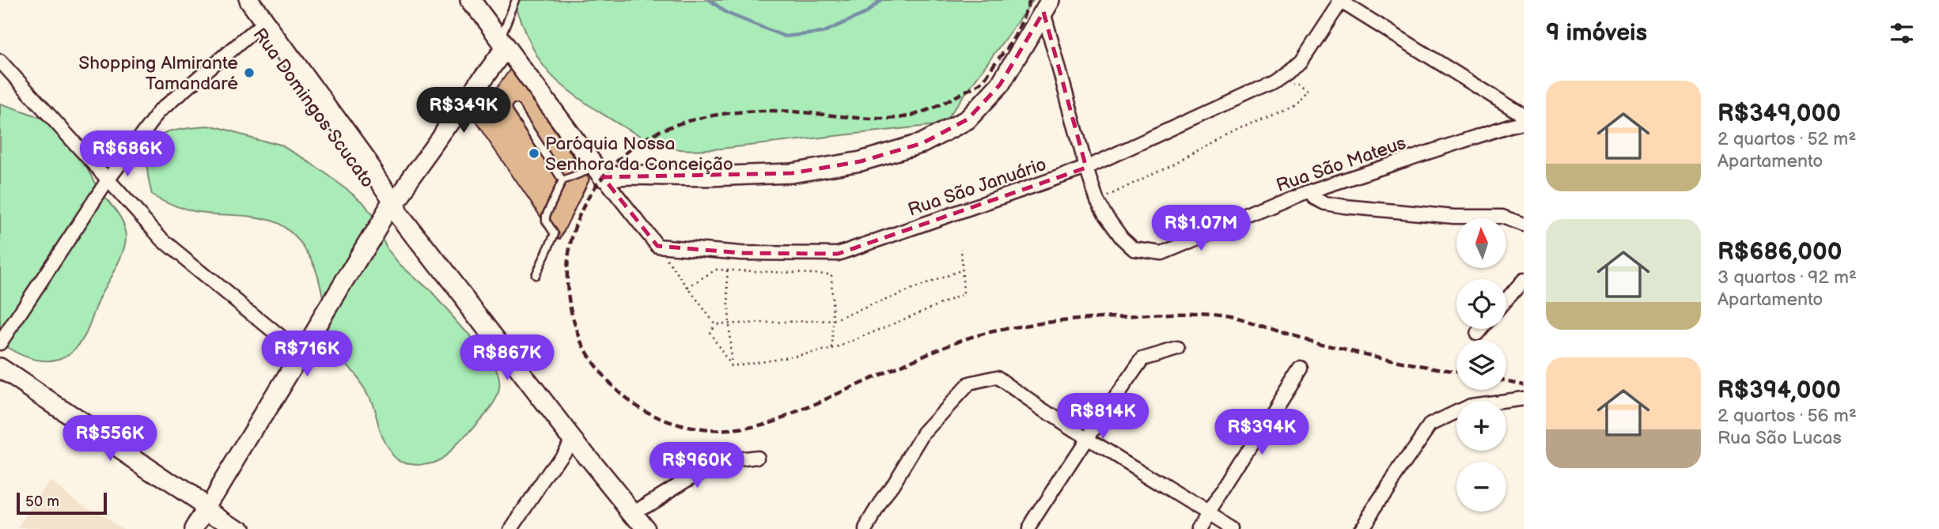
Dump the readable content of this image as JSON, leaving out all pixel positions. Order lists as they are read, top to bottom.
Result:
{
  "streets": {
    "street": ["Rua Domingos Scucato", "Rua São Mateus", "Rua São Januário"]
  },
  "crossings": [
    ["Rua São Mateus", "Rua São Januário"]
  ],
  "places": ["Shopping Almirante Tamandaré", "Paróquia Nossa Senhora da Conceição"],
  "scale_bar": "50 m",
  "north": "top",
  "page": {
    "heading": "9 imóveis",
    "list": [
      {
        "name": "R$349,000",
        "note": "2 quartos · 52 m² · Apartamento"
      },
      {
        "name": "R$686,000",
        "note": "3 quartos · 92 m² · Apartamento"
      },
      {
        "name": "R$394,000",
        "note": "2 quartos · 56 m² · Rua São Lucas"
      }
    ],
    "price": [
      "R$349K",
      "R$686K",
      "R$1.07M",
      "R$716K",
      "R$867K",
      "R$814K",
      "R$394K",
      "R$556K",
      "R$960K"
    ],
    "map_buttons": ["+", "−"],
    "scale": "50 m"
  }
}
